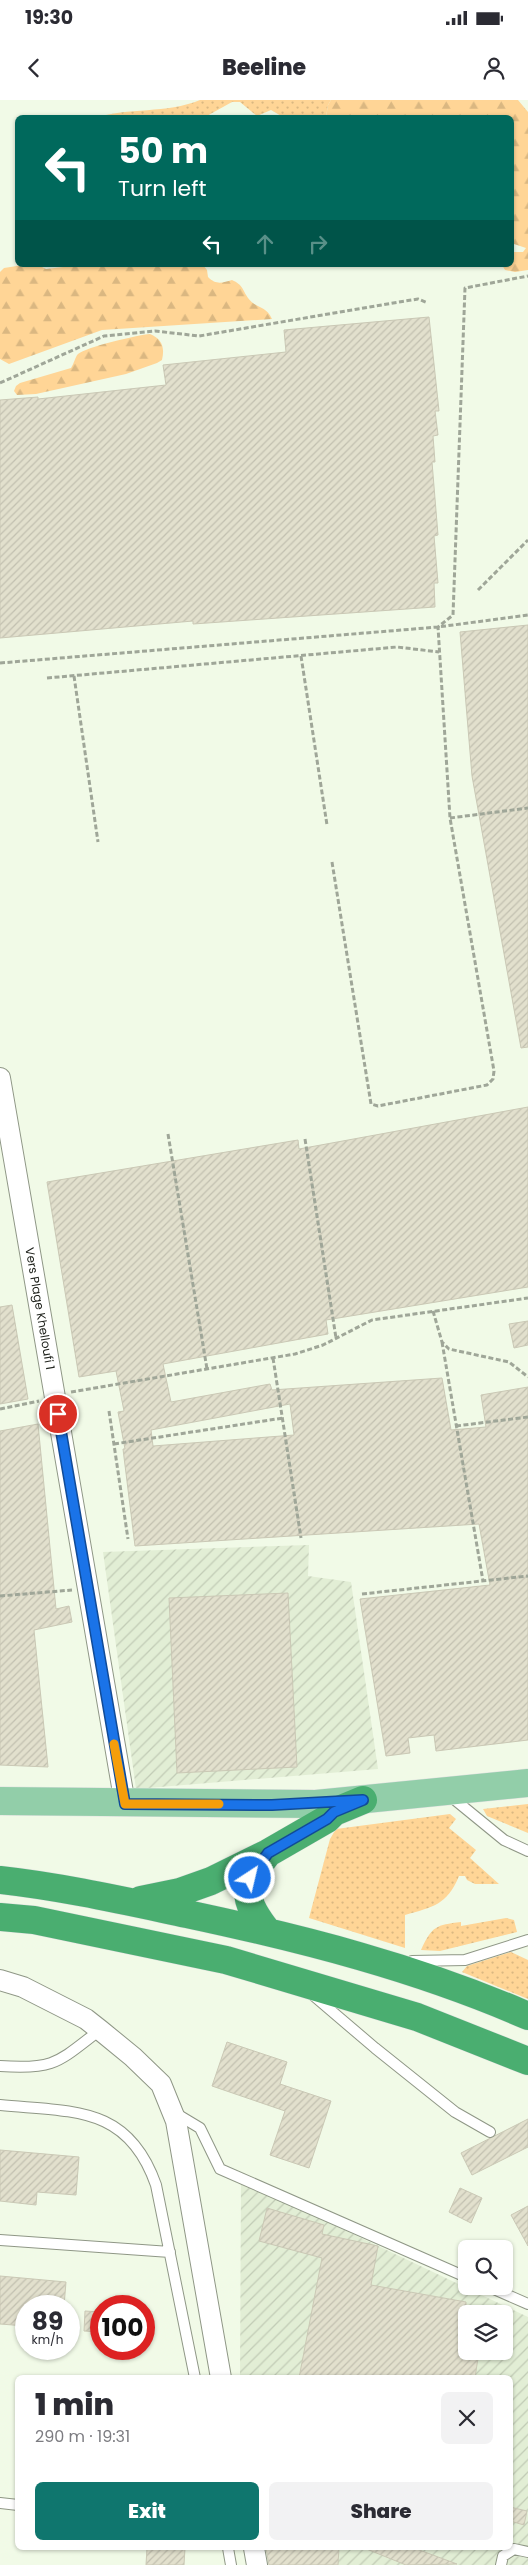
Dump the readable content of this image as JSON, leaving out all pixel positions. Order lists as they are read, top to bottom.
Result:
{
  "streets": {
    "street": ["Vers Plage Khelloufi 1"]
  },
  "page": {
    "status": "19:30",
    "header": "Beeline",
    "turn": ["50 m", "Turn left"],
    "speed": "89 km/h",
    "limit": "100",
    "heading": ["1 min", "290 m · 19:31"],
    "buttons": ["Exit", "Share"]
  }
}
